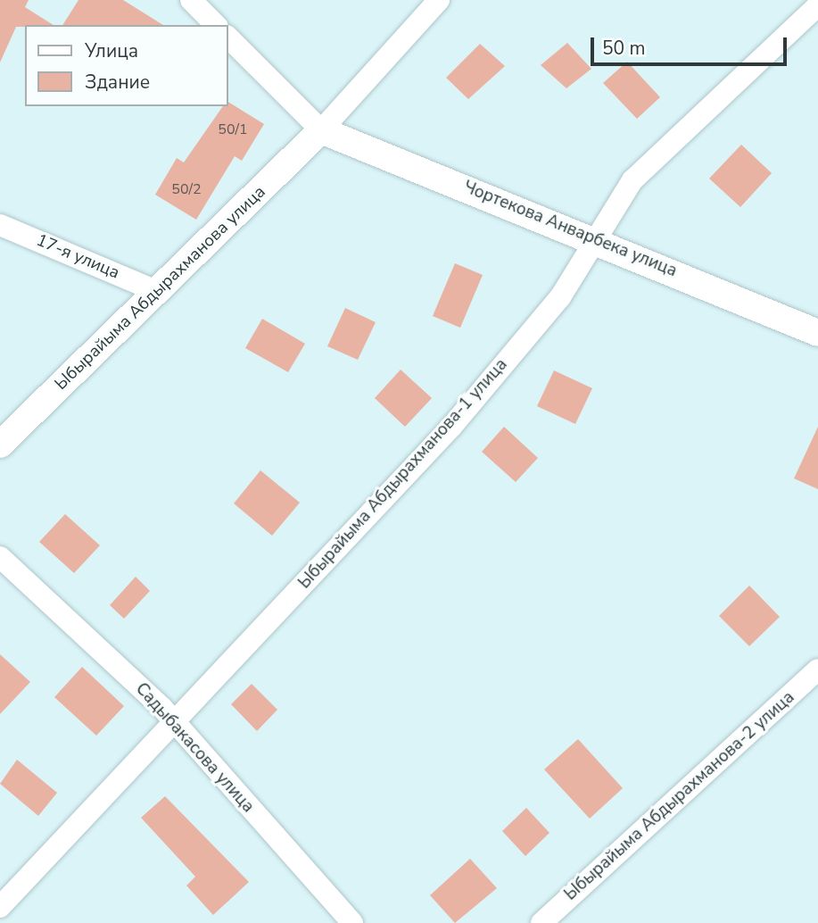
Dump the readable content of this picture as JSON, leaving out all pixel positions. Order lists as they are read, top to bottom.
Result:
{
  "streets": {
    "street": [
      "Чортекова Анварбека улица",
      "17-я улица",
      "Ыбырайыма Абдырахманова улица",
      "Ыбырайыма Абдырахманова-1 улица",
      "Садыбакасова улица",
      "Ыбырайыма Абдырахманова-2 улица"
    ]
  },
  "crossings": [
    ["Чортекова Анварбека улица", "Ыбырайыма Абдырахманова улица"],
    ["Чортекова Анварбека улица", "Ыбырайыма Абдырахманова-1 улица"],
    ["17-я улица", "Ыбырайыма Абдырахманова улица"],
    ["Ыбырайыма Абдырахманова-1 улица", "Садыбакасова улица"]
  ],
  "house_numbers": ["50/1", "50/2"],
  "legend": ["Улица", "Здание"],
  "scale_bar": "50 m"
}
